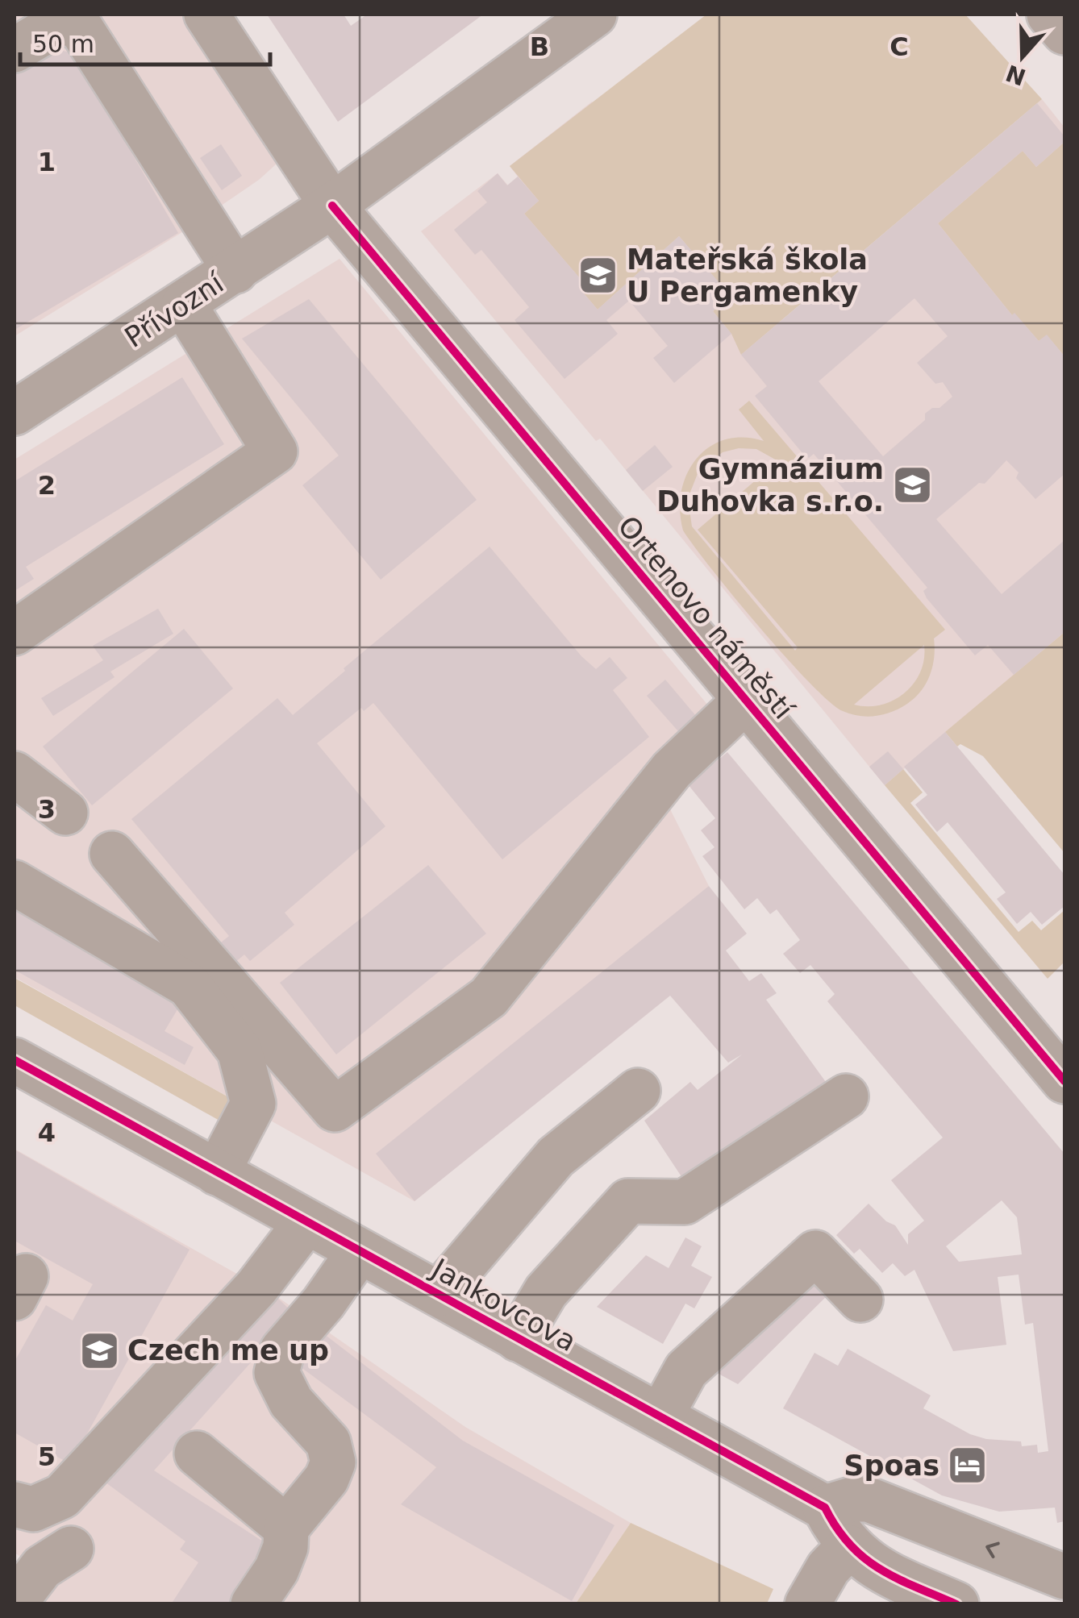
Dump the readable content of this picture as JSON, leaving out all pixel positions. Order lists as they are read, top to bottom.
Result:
{
  "streets": {
    "street": ["Přívozní", "Ortenovo náměstí", "Jankovcova"]
  },
  "crossings": [
    ["Přívozní", "Ortenovo náměstí"]
  ],
  "places": {
    "school or university": ["Mateřská škola U Pergamenky", "Gymnázium Duhovka s.r.o.", "Czech me up"],
    "hotel": ["Spoas"]
  },
  "scale_bar": "50 m",
  "north": "bottom",
  "grid": {
    "columns": ["B", "C"],
    "rows": [
      "1",
      "2",
      "3",
      "4",
      "5"
    ]
  }
}
